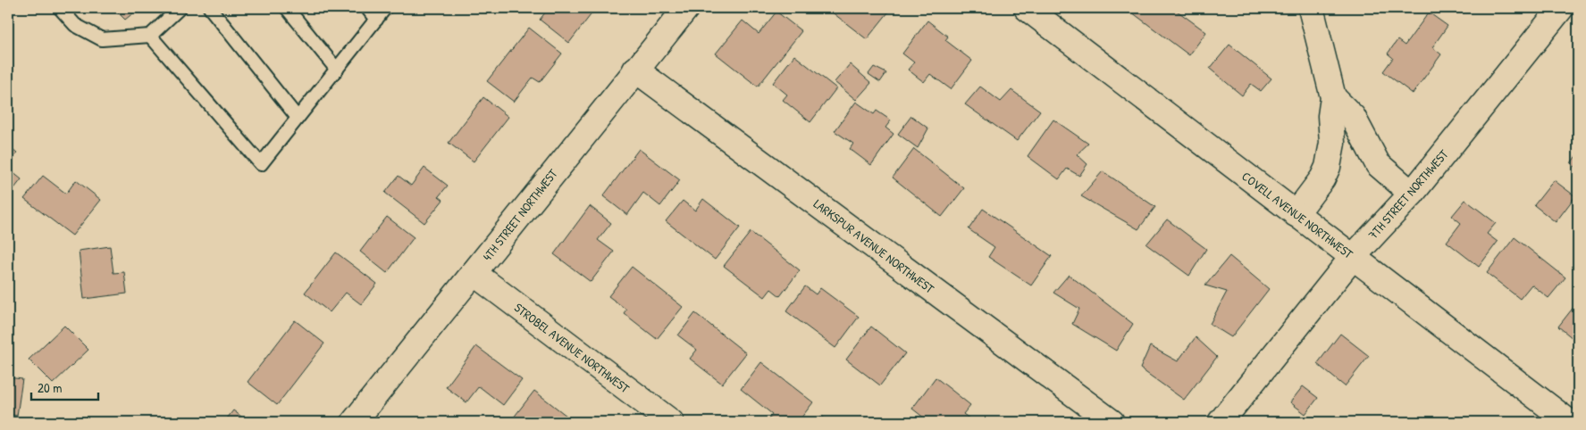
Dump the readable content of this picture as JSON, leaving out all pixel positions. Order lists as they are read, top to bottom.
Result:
{
  "streets": {
    "street": [
      "7TH STREET NORTHWEST",
      "4TH STREET NORTHWEST",
      "COVELL AVENUE NORTHWEST",
      "LARKSPUR AVENUE NORTHWEST",
      "STROBEL AVENUE NORTHWEST"
    ]
  },
  "crossings": [
    ["7TH STREET NORTHWEST", "COVELL AVENUE NORTHWEST"],
    ["4TH STREET NORTHWEST", "LARKSPUR AVENUE NORTHWEST"],
    ["4TH STREET NORTHWEST", "STROBEL AVENUE NORTHWEST"]
  ],
  "scale_bar": "20 m"
}
